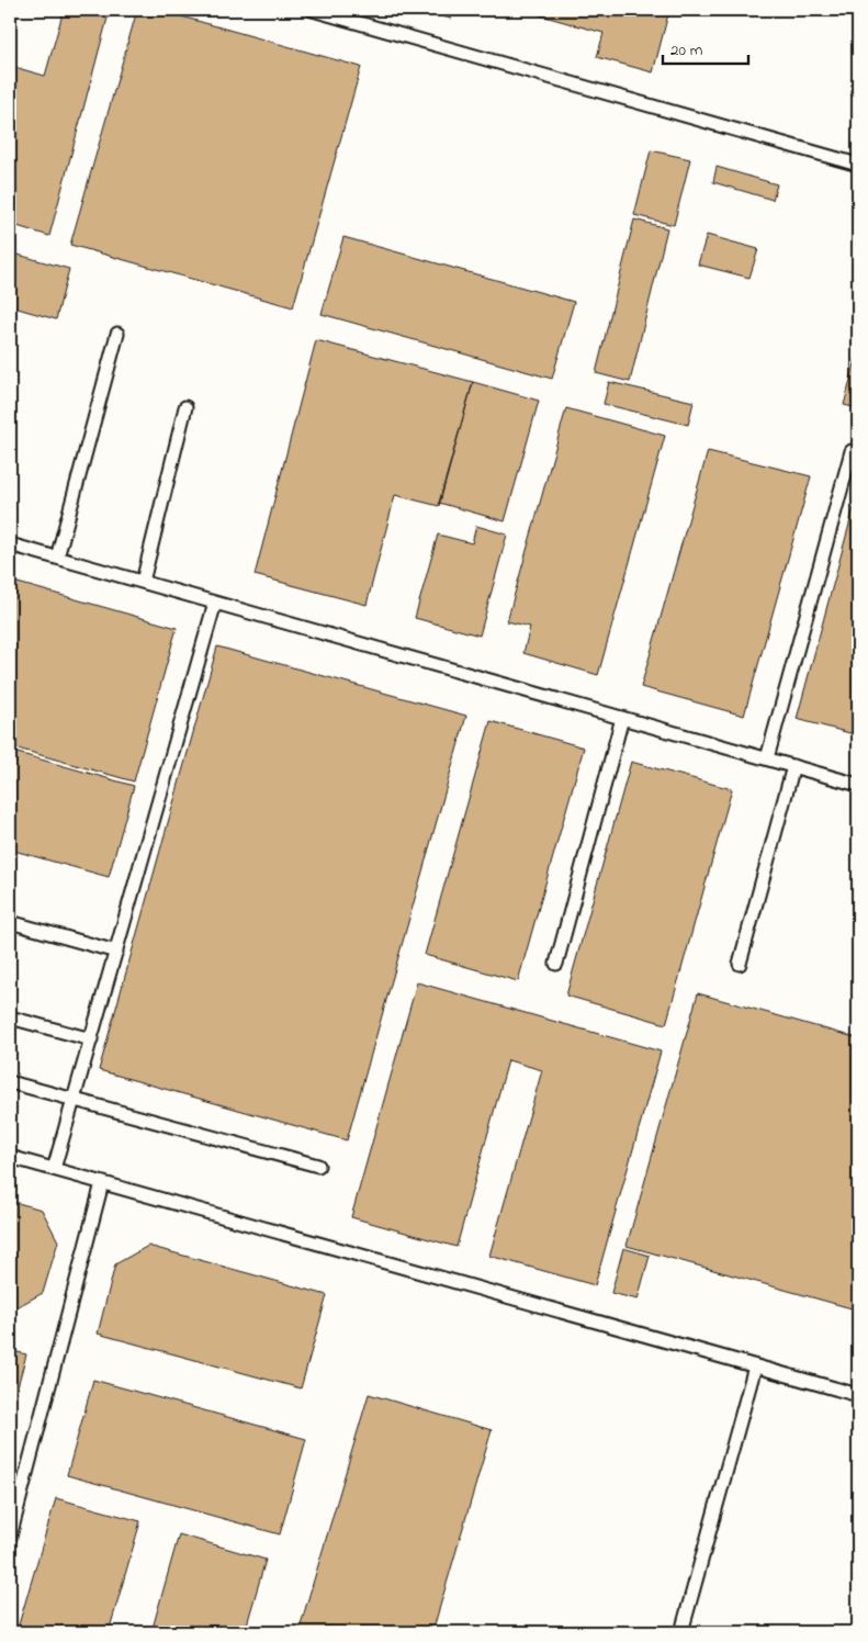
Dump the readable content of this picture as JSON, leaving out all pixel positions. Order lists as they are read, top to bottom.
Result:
{
  "scale_bar": "20 m"
}
